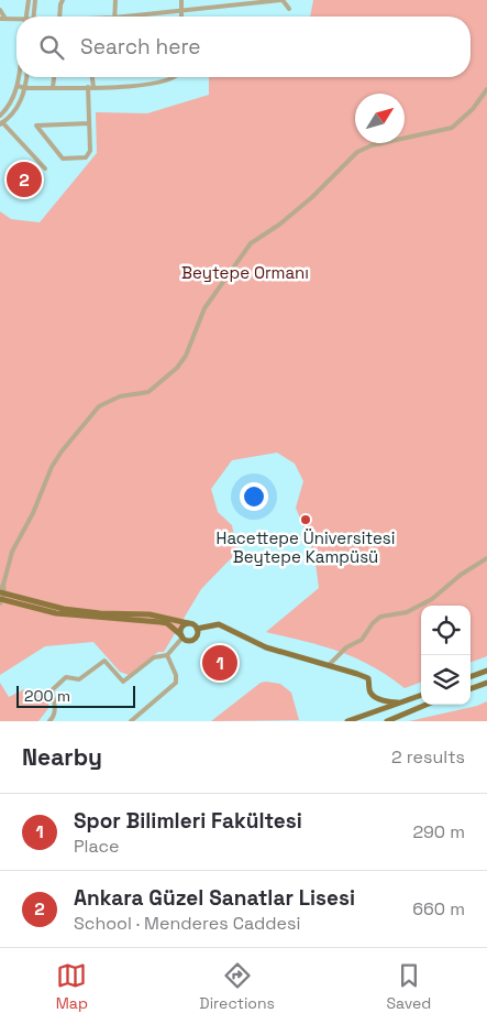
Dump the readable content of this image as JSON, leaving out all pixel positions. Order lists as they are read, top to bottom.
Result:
{
  "parks": ["Beytepe Ormanı"],
  "places": ["Hacettepe Üniversitesi Beytepe Kampüsü"],
  "scale_bar": "200 m",
  "north": "top right",
  "page": {
    "search": "Search here",
    "pins": ["2", "1"],
    "scale": "200 m",
    "heading": ["Nearby", "2 results"],
    "list": [
      {
        "mark": "1",
        "name": "Spor Bilimleri Fakültesi",
        "note": "Place",
        "value": "290 m"
      },
      {
        "mark": "2",
        "name": "Ankara Güzel Sanatlar Lisesi",
        "note": "School · Menderes Caddesi",
        "value": "660 m"
      }
    ],
    "nav": ["Map", "Directions", "Saved"]
  }
}
